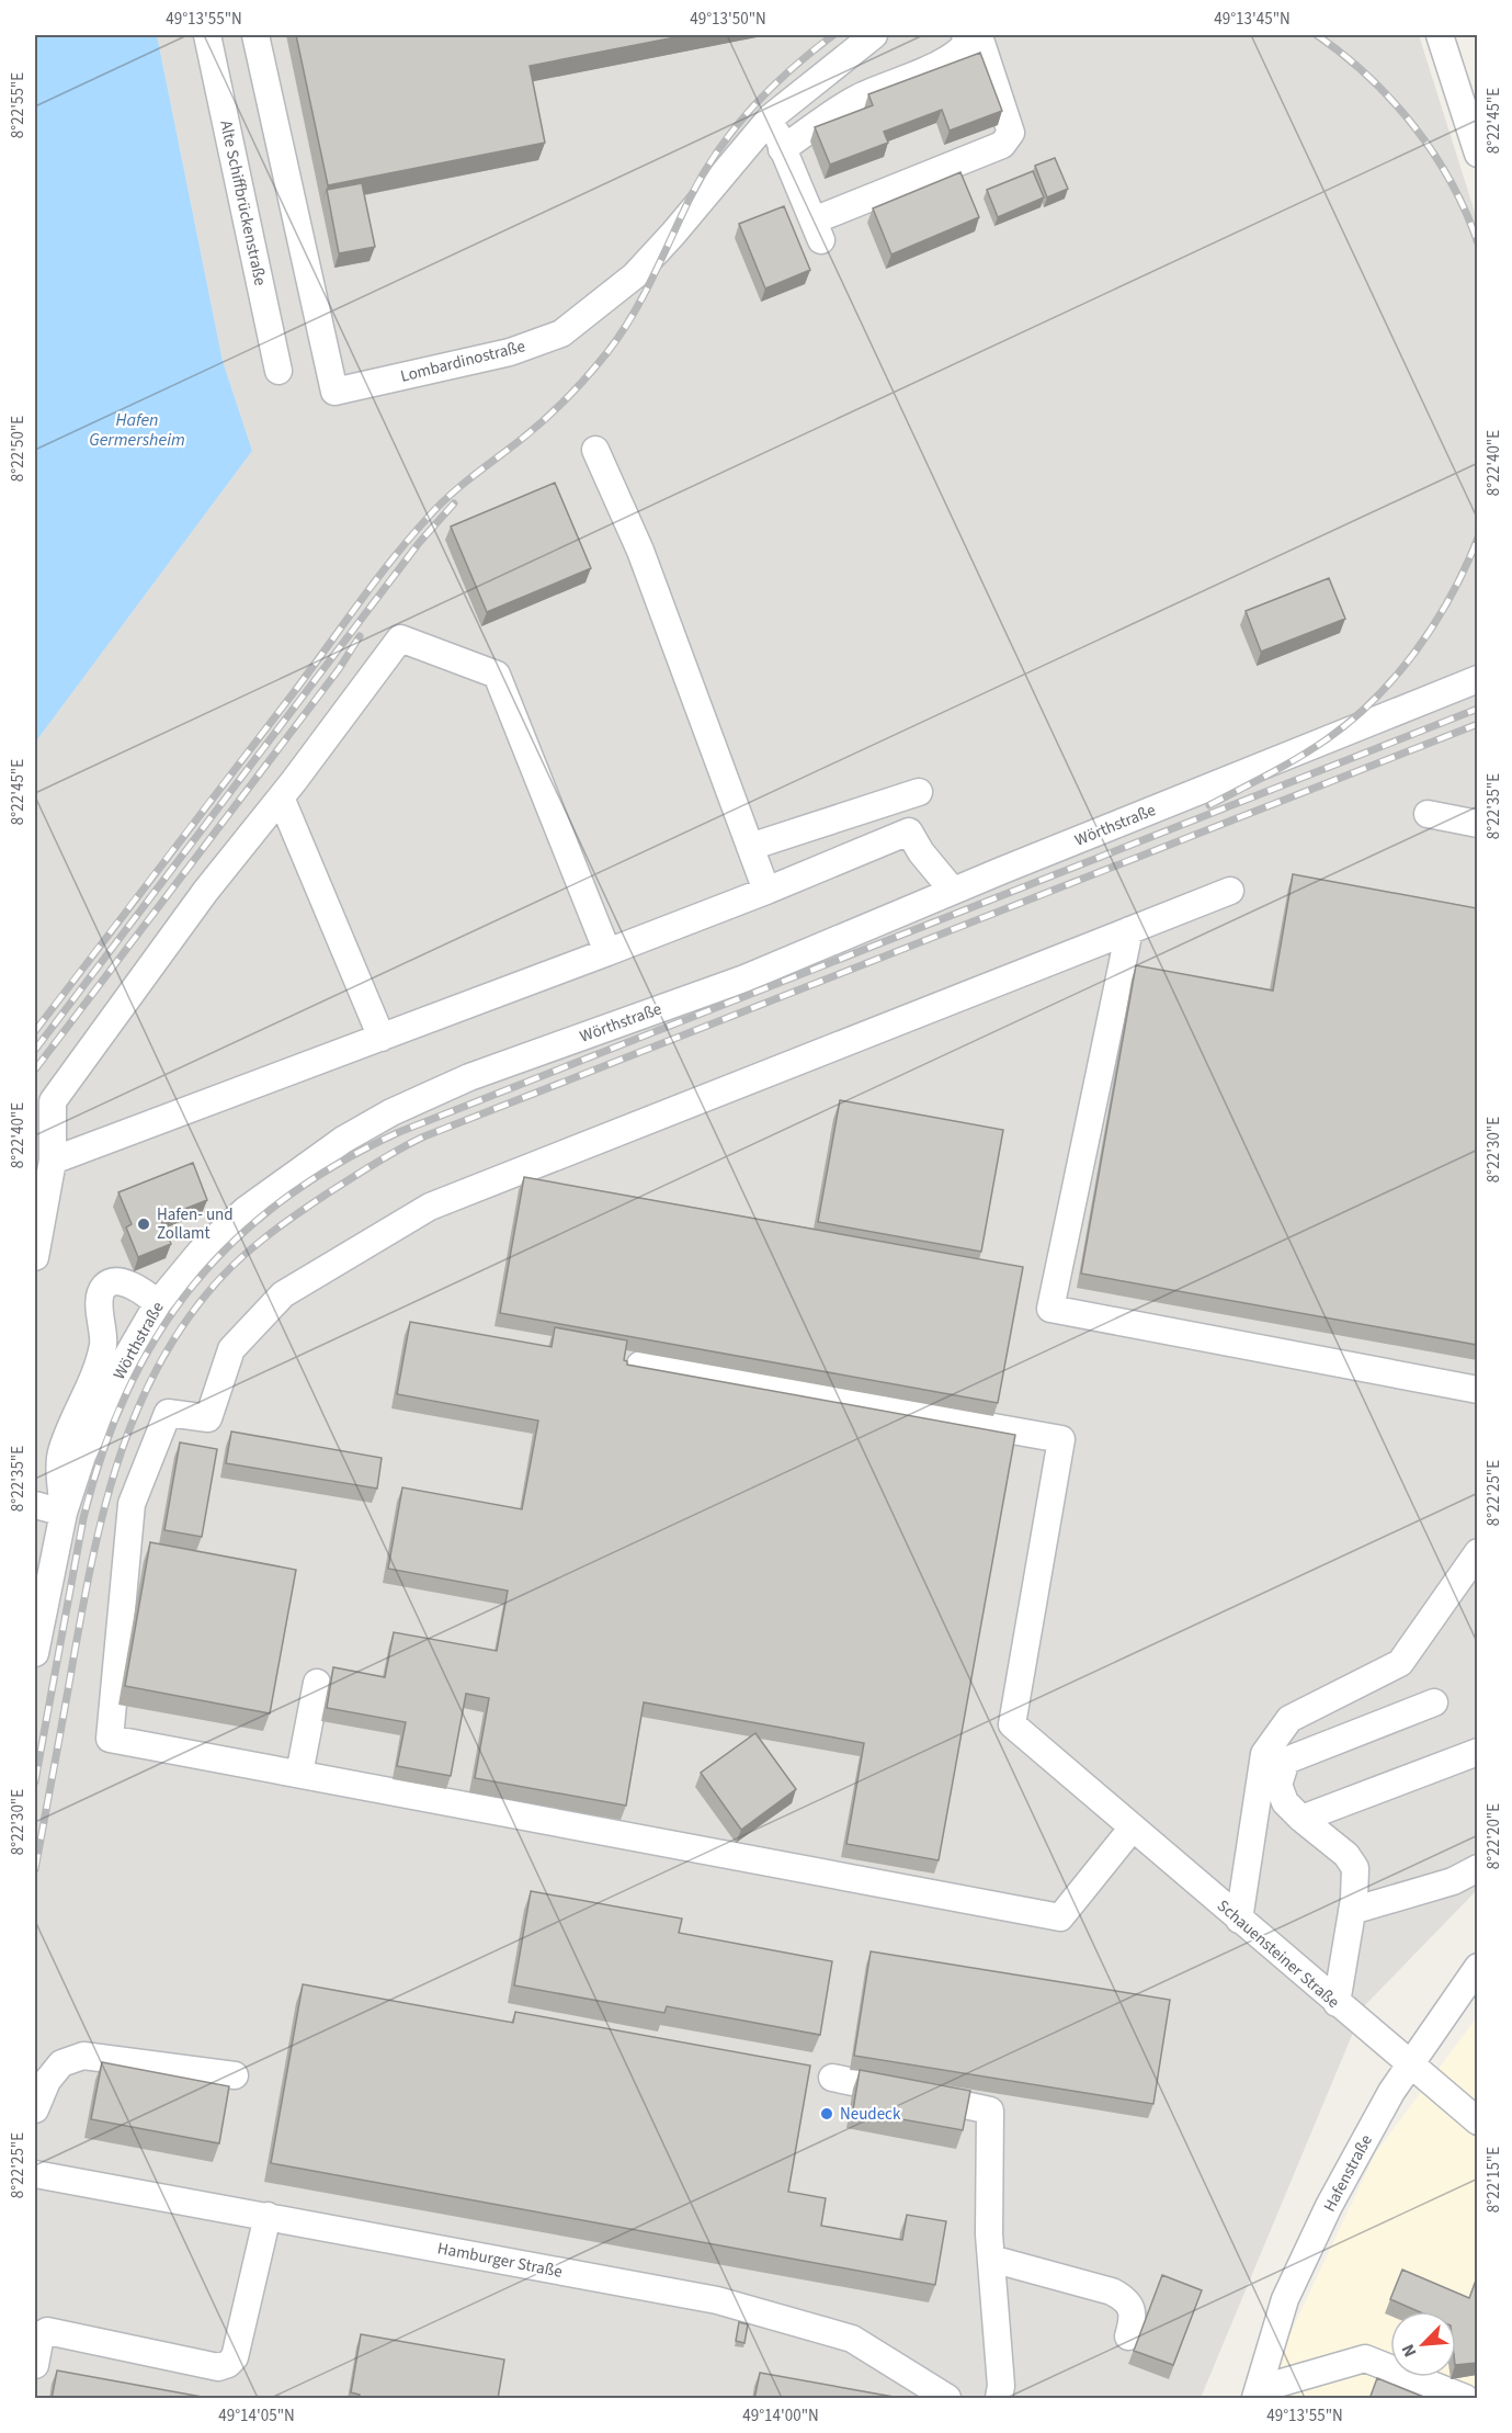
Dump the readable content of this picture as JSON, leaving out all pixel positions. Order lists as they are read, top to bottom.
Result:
{
  "streets": {
    "street": [
      "Alte Schiffbrückenstraße",
      "Lombardinostraße",
      "Wörthstraße",
      "Schauensteiner Straße",
      "Hafenstraße",
      "Hamburger Straße"
    ]
  },
  "crossings": [
    ["Schauensteiner Straße", "Hafenstraße"]
  ],
  "water": ["Hafen Germersheim"],
  "places": ["Hafen- und Zollamt", "Neudeck"],
  "north": "bottom left",
  "coordinates": [
    "49°13'55\"N",
    "49°13'50\"N",
    "49°13'45\"N",
    "8°22'55\"E",
    "8°22'45\"E",
    "8°22'50\"E",
    "8°22'40\"E",
    "8°22'35\"E",
    "8°22'30\"E",
    "8°22'25\"E",
    "8°22'20\"E",
    "8°22'15\"E",
    "49°14'05\"N",
    "49°14'00\"N"
  ]
}
